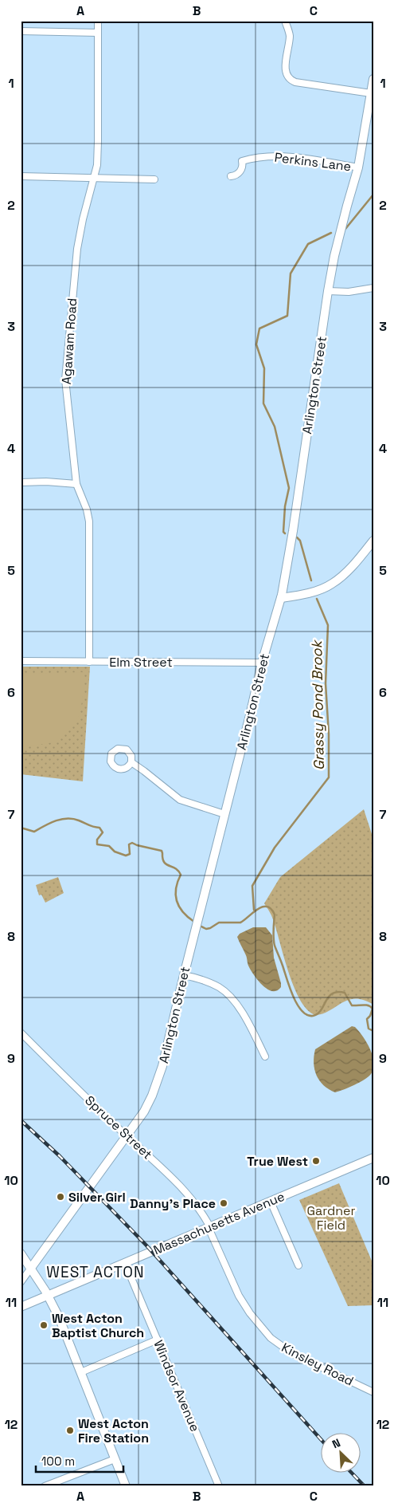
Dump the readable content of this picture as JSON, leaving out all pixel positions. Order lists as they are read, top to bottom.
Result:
{
  "streets": {
    "street": [
      "Perkins Lane",
      "Agawam Road",
      "Arlington Street",
      "Elm Street",
      "Spruce Street",
      "Massachusetts Avenue",
      "Kinsley Road",
      "Windsor Avenue"
    ]
  },
  "crossings": [
    ["Perkins Lane", "Arlington Street"],
    ["Agawam Road", "Elm Street"],
    ["Arlington Street", "Elm Street"],
    ["Arlington Street", "Spruce Street"],
    ["Spruce Street", "Massachusetts Avenue"],
    ["Spruce Street", "Kinsley Road"],
    ["Massachusetts Avenue", "Kinsley Road"],
    ["Massachusetts Avenue", "Windsor Avenue"]
  ],
  "districts": ["WEST ACTON"],
  "water": ["Grassy Pond Brook"],
  "parks": ["Gardner Field"],
  "places": [
    "True West",
    "Silver Girl",
    "Danny's Place",
    "West Acton Baptist Church",
    "West Acton Fire Station"
  ],
  "scale_bar": "100 m",
  "north": "top left",
  "grid": {
    "columns": ["A", "B", "C"],
    "rows": [
      "1",
      "2",
      "3",
      "4",
      "5",
      "6",
      "7",
      "8",
      "9",
      "10",
      "11",
      "12"
    ]
  }
}
